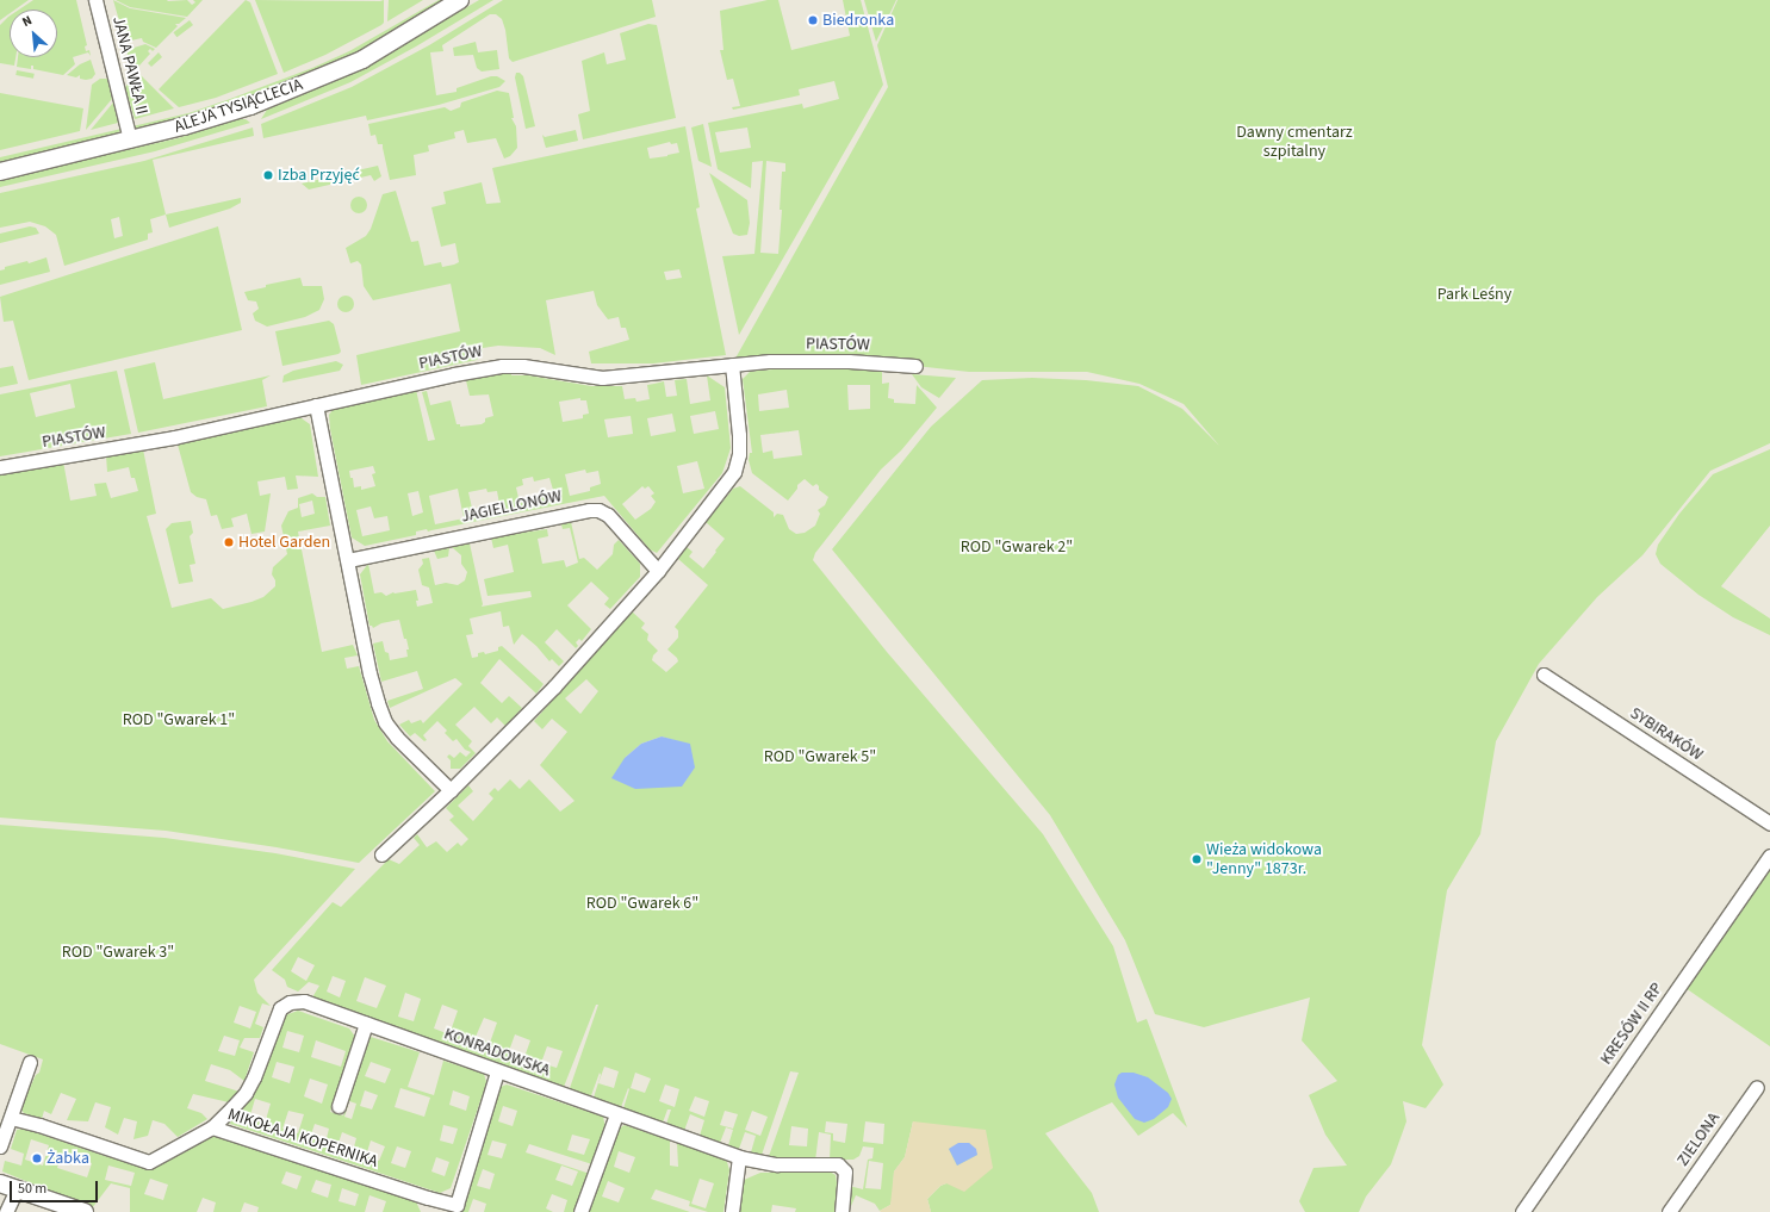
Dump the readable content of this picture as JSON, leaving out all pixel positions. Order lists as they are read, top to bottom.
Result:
{
  "streets": {
    "street": [
      "JANA PAWŁA II",
      "ALEJA TYSIĄCLECIA",
      "PIASTÓW",
      "JAGIELLONÓW",
      "SYBIRAKÓW",
      "KRESÓW II RP",
      "KONRADOWSKA",
      "MIKOŁAJA KOPERNIKA",
      "ZIELONA"
    ]
  },
  "crossings": [
    ["JANA PAWŁA II", "ALEJA TYSIĄCLECIA"],
    ["KONRADOWSKA", "MIKOŁAJA KOPERNIKA"]
  ],
  "parks": [
    "Dawny cmentarz szpitalny",
    "Park Leśny",
    "ROD \"Gwarek 2\"",
    "ROD \"Gwarek 1\"",
    "ROD \"Gwarek 5\"",
    "ROD \"Gwarek 6\"",
    "ROD \"Gwarek 3\""
  ],
  "places": [
    "Biedronka",
    "Izba Przyjęć",
    "Hotel Garden",
    "Wieża widokowa \"Jenny\" 1873r.",
    "Żabka"
  ],
  "scale_bar": "50 m",
  "north": "top left"
}
